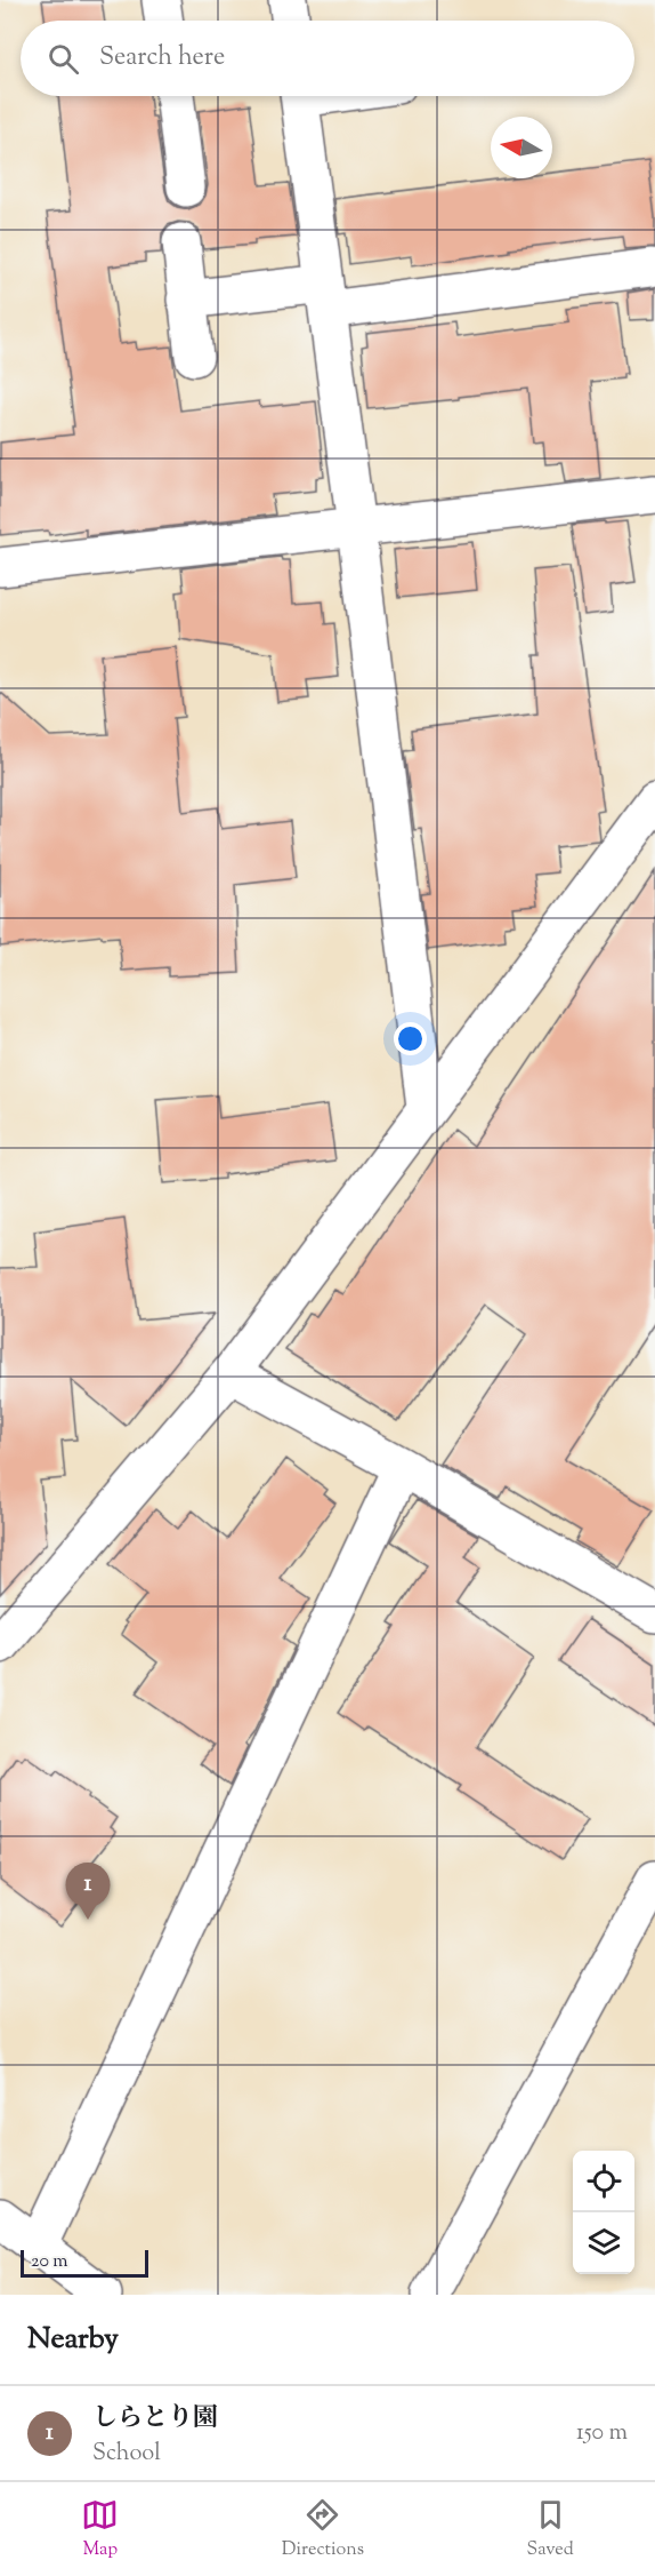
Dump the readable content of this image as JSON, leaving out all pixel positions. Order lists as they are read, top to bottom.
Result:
{
  "scale_bar": "20 m",
  "north": "left",
  "page": {
    "search": "Search here",
    "pins": "1",
    "scale": "20 m",
    "heading": "Nearby",
    "list": [
      {
        "mark": "1",
        "name": "しらとり園",
        "note": "School",
        "value": "150 m"
      }
    ],
    "nav": ["Map", "Directions", "Saved"]
  }
}
